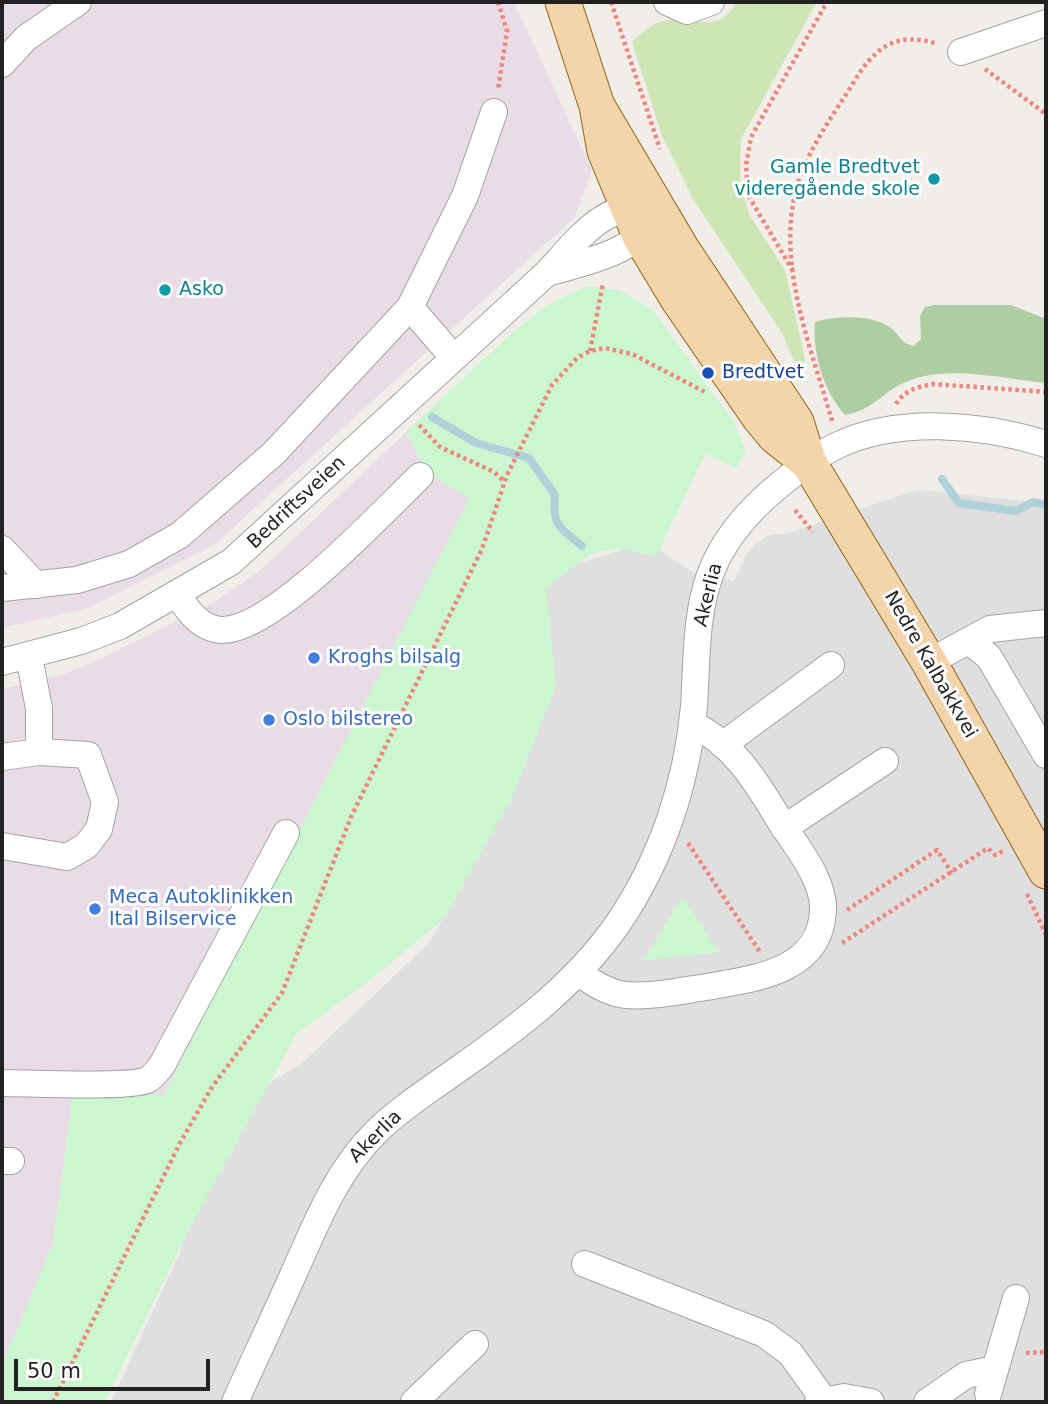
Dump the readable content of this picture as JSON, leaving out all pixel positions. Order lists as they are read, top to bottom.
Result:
{
  "streets": {
    "main road": ["Nedre Kalbakkvei"],
    "street": ["Bedriftsveien", "Akerlia"]
  },
  "crossings": [
    ["Bedriftsveien", "Nedre Kalbakkvei"],
    ["Akerlia", "Nedre Kalbakkvei"]
  ],
  "places": [
    "Gamle Bredtvet videregående skole",
    "Asko",
    "Bredtvet",
    "Kroghs bilsalg",
    "Oslo bilstereo",
    "Meca Autoklinikken Ital Bilservice"
  ],
  "scale_bar": "50 m"
}
